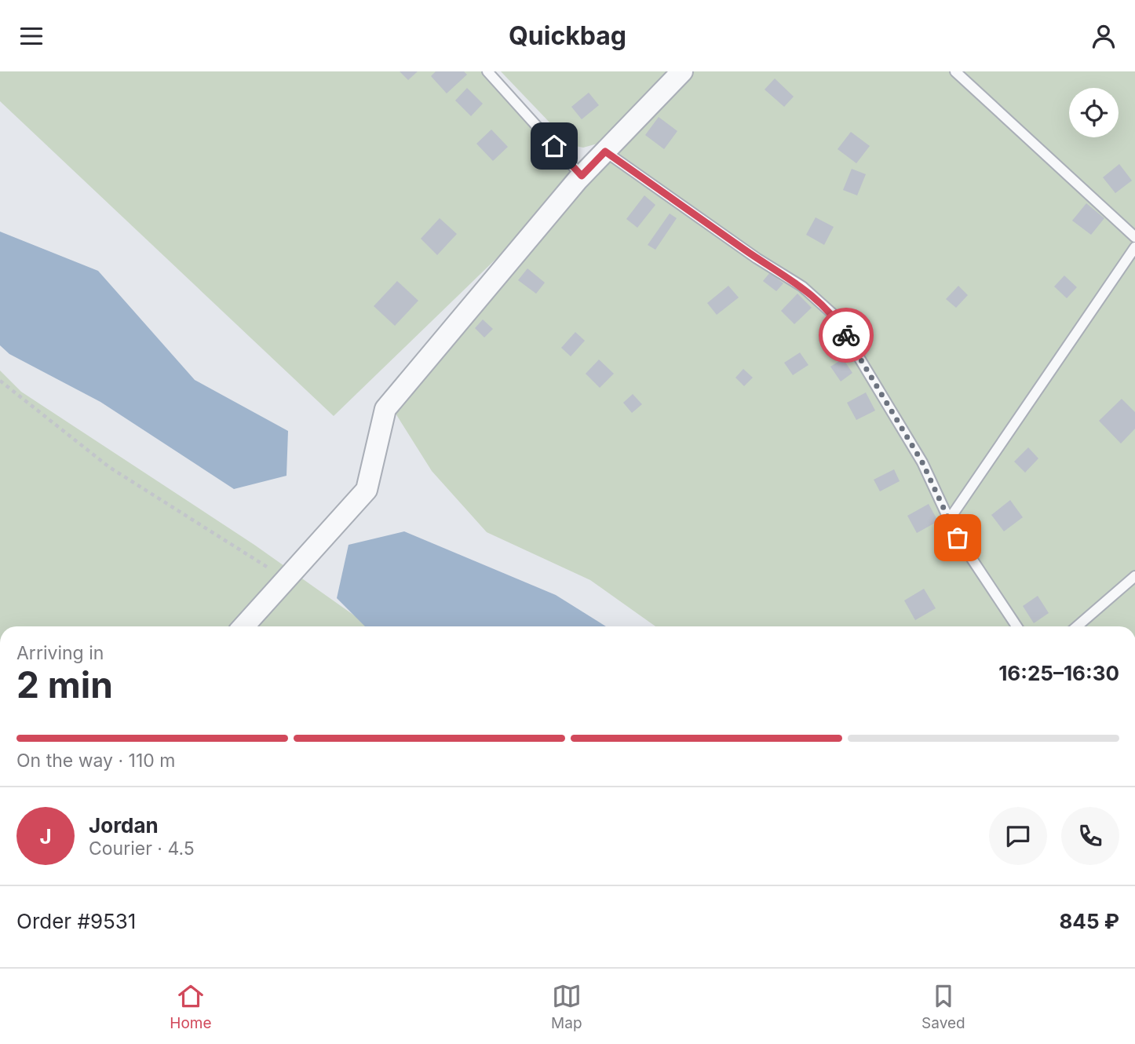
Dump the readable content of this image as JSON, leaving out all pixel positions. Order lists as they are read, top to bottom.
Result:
{
  "page": {
    "header": "Quickbag",
    "heading": ["2 min", "Arriving in", "16:25–16:30"],
    "panel": [
      "Jordan",
      "Courier · 4.5",
      "Order #9531",
      "845 ₽"
    ],
    "bar": "On the way · 110 m",
    "round": "J",
    "tabs": ["Home", "Map", "Saved"]
  }
}
